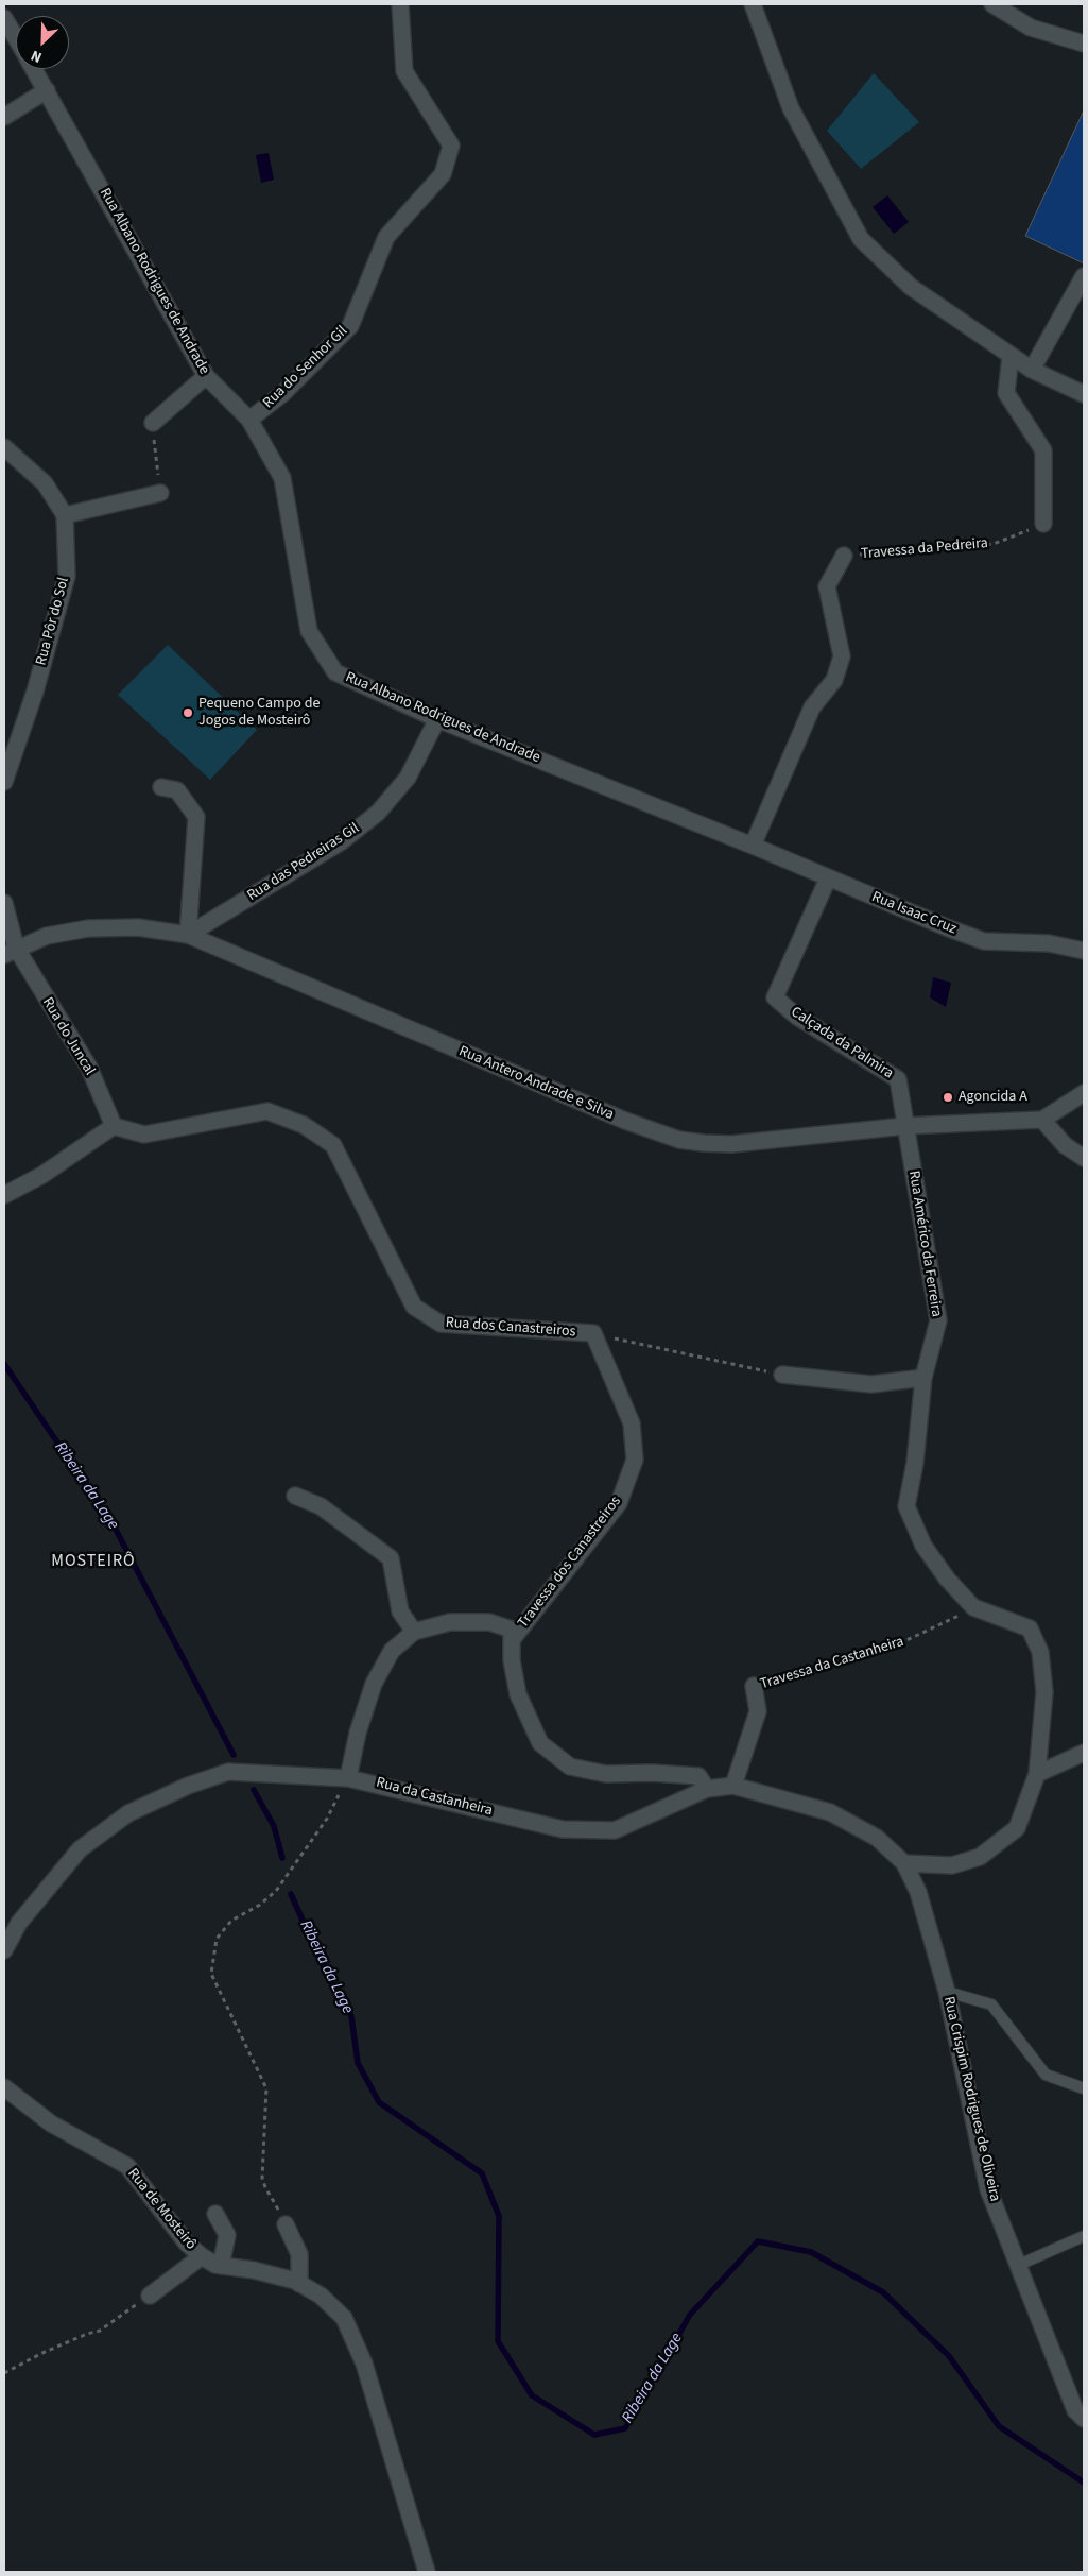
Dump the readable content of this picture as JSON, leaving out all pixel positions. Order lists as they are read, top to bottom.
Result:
{
  "streets": {
    "street": [
      "Rua Albano Rodrigues de Andrade",
      "Rua do Senhor Gil",
      "Travessa da Pedreira",
      "Rua Pôr do Sol",
      "Rua das Pedreiras Gil",
      "Rua Isaac Cruz",
      "Rua do Juncal",
      "Calçada da Palmira",
      "Rua Antero Andrade e Silva",
      "Rua Américo da Ferreira",
      "Rua dos Canastreiros",
      "Travessa dos Canastreiros",
      "Travessa da Castanheira",
      "Rua da Castanheira",
      "Rua Crispim Rodrigues de Oliveira",
      "Rua de Mosteirô"
    ]
  },
  "crossings": [
    ["Rua Albano Rodrigues de Andrade", "Rua do Senhor Gil"],
    ["Rua Albano Rodrigues de Andrade", "Travessa da Pedreira"],
    ["Rua Albano Rodrigues de Andrade", "Rua das Pedreiras Gil"],
    ["Rua Albano Rodrigues de Andrade", "Rua Isaac Cruz"],
    ["Travessa da Pedreira", "Rua Isaac Cruz"],
    ["Rua das Pedreiras Gil", "Rua Antero Andrade e Silva"],
    ["Rua Isaac Cruz", "Calçada da Palmira"],
    ["Rua do Juncal", "Rua Antero Andrade e Silva"],
    ["Rua do Juncal", "Rua dos Canastreiros"],
    ["Calçada da Palmira", "Rua Antero Andrade e Silva"],
    ["Calçada da Palmira", "Rua Américo da Ferreira"],
    ["Rua Antero Andrade e Silva", "Rua Américo da Ferreira"],
    ["Rua Américo da Ferreira", "Travessa da Castanheira"],
    ["Rua Américo da Ferreira", "Rua da Castanheira"],
    ["Rua Américo da Ferreira", "Rua Crispim Rodrigues de Oliveira"],
    ["Rua dos Canastreiros", "Travessa dos Canastreiros"],
    ["Travessa dos Canastreiros", "Rua da Castanheira"],
    ["Travessa da Castanheira", "Rua da Castanheira"],
    ["Rua da Castanheira", "Rua Crispim Rodrigues de Oliveira"]
  ],
  "districts": ["MOSTEIRÔ"],
  "water": ["Ribeira da Lage"],
  "places": ["Pequeno Campo de Jogos de Mosteirô", "Agoncida A"],
  "north": "bottom left"
}
